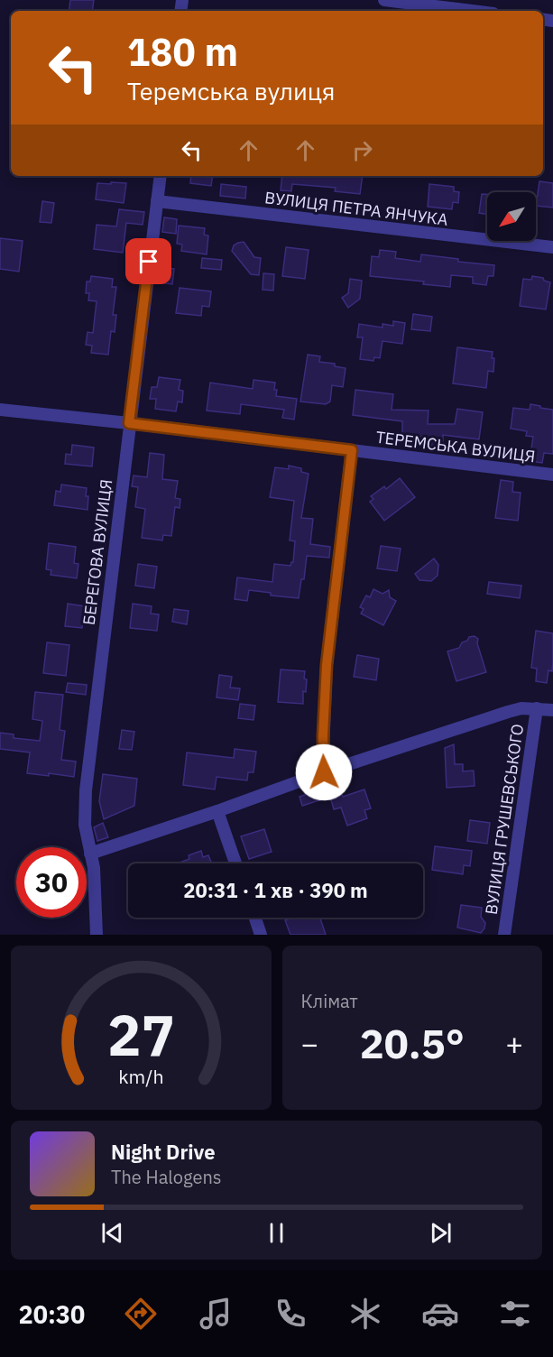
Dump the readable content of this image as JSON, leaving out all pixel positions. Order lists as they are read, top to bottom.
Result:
{
  "streets": {
    "street": [
      "ВУЛИЦЯ ПЕТРА ЯНЧУКА",
      "ТЕРЕМСЬКА ВУЛИЦЯ",
      "БЕРЕГОВА ВУЛИЦЯ",
      "ВУЛИЦЯ ГРУШЕВСЬКОГО"
    ]
  },
  "crossings": [
    ["ВУЛИЦЯ ПЕТРА ЯНЧУКА", "БЕРЕГОВА ВУЛИЦЯ"],
    ["ТЕРЕМСЬКА ВУЛИЦЯ", "БЕРЕГОВА ВУЛИЦЯ"]
  ],
  "north": "bottom left",
  "page": {
    "turn": ["180 m", "Теремська вулиця"],
    "limit": "30",
    "trip": "20:31 · 1 хв · 390 m",
    "tile": "Клімат",
    "heat": ["−", "20.5°", "+"],
    "song": ["Night Drive", "The Halogens"],
    "tabs": "20:30",
    "gauge": ["27", "km/h"]
  }
}
